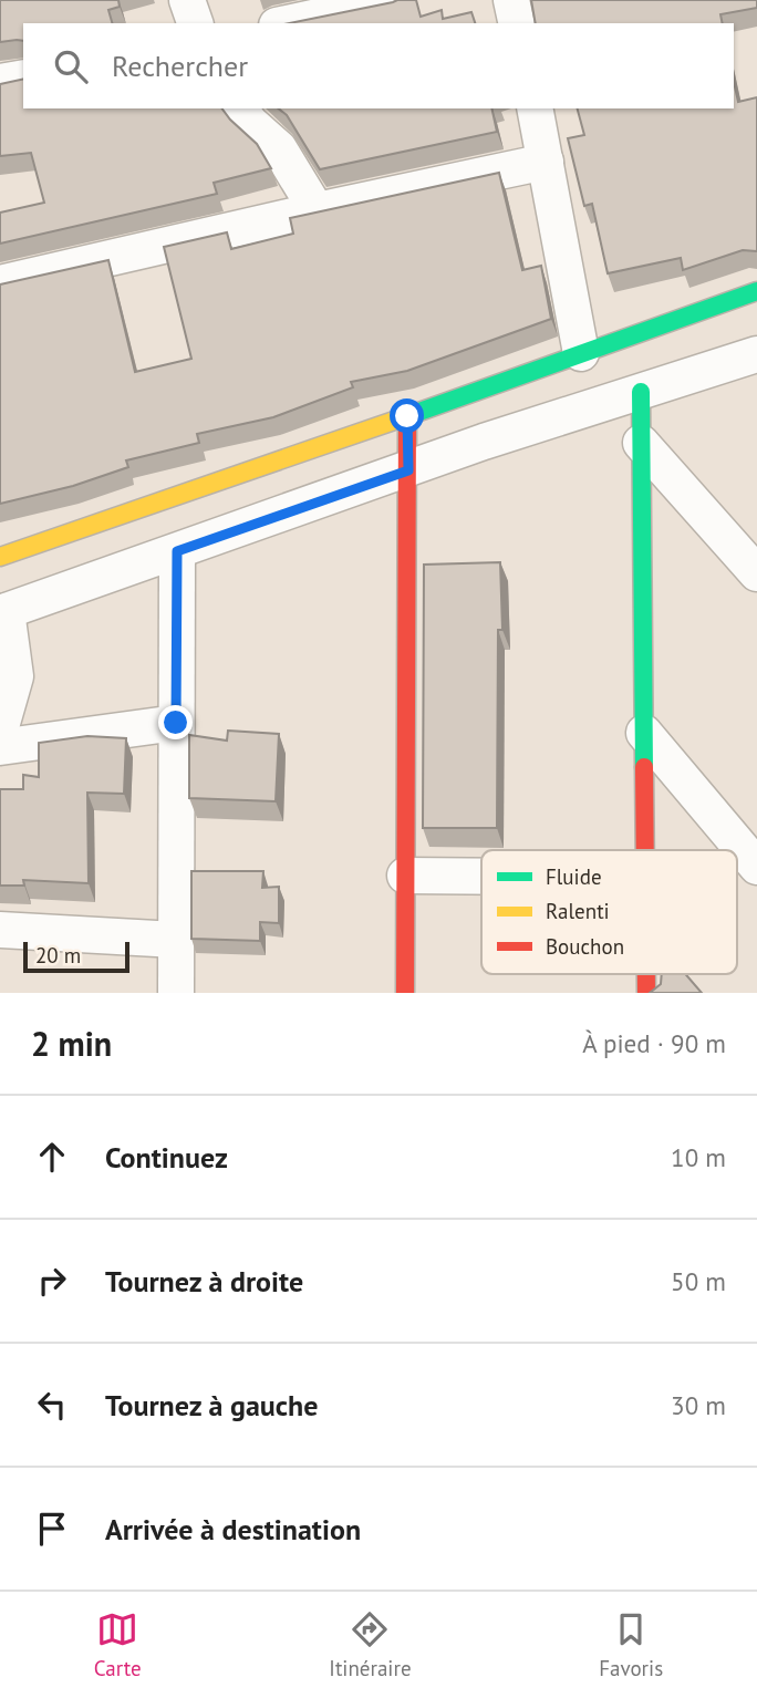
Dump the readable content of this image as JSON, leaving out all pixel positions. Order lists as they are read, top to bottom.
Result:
{
  "legend": ["Fluide", "Ralenti", "Bouchon"],
  "scale_bar": "20 m",
  "page": {
    "search": "Rechercher",
    "scale": "20 m",
    "heading": ["2 min", "À pied · 90 m"],
    "list": [
      ["Continuez", "10 m"],
      ["Tournez à droite", "50 m"],
      ["Tournez à gauche", "30 m"],
      "Arrivée à destination"
    ],
    "nav": ["Carte", "Itinéraire", "Favoris"]
  }
}
